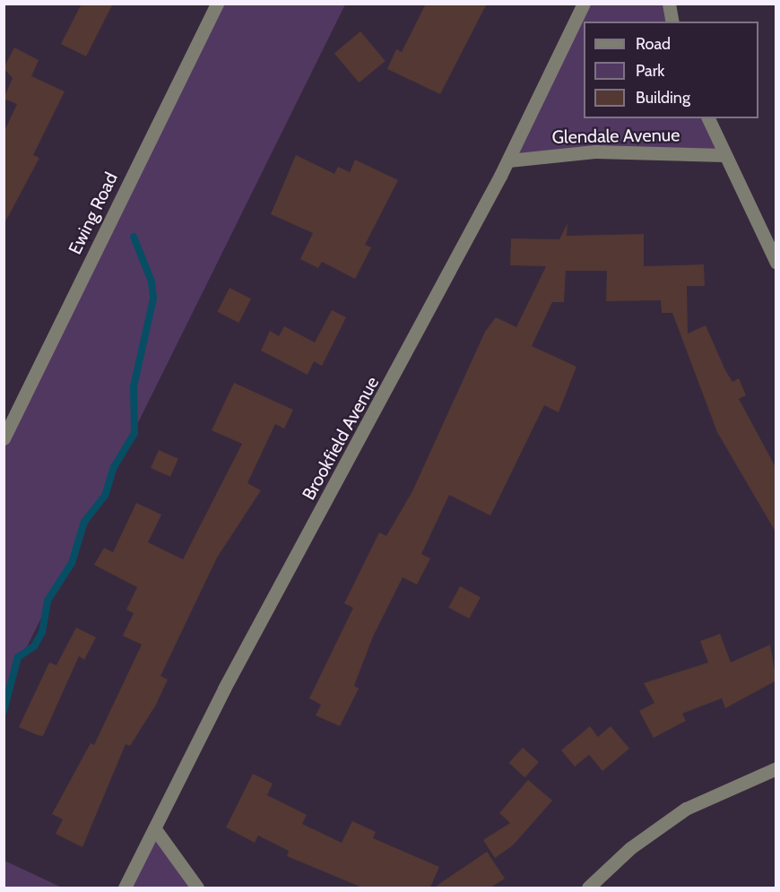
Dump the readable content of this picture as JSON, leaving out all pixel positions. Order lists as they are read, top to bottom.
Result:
{
  "streets": {
    "street": ["Glendale Avenue", "Ewing Road", "Brookfield Avenue"]
  },
  "crossings": [
    ["Glendale Avenue", "Brookfield Avenue"]
  ],
  "legend": ["Road", "Park", "Building"]
}
